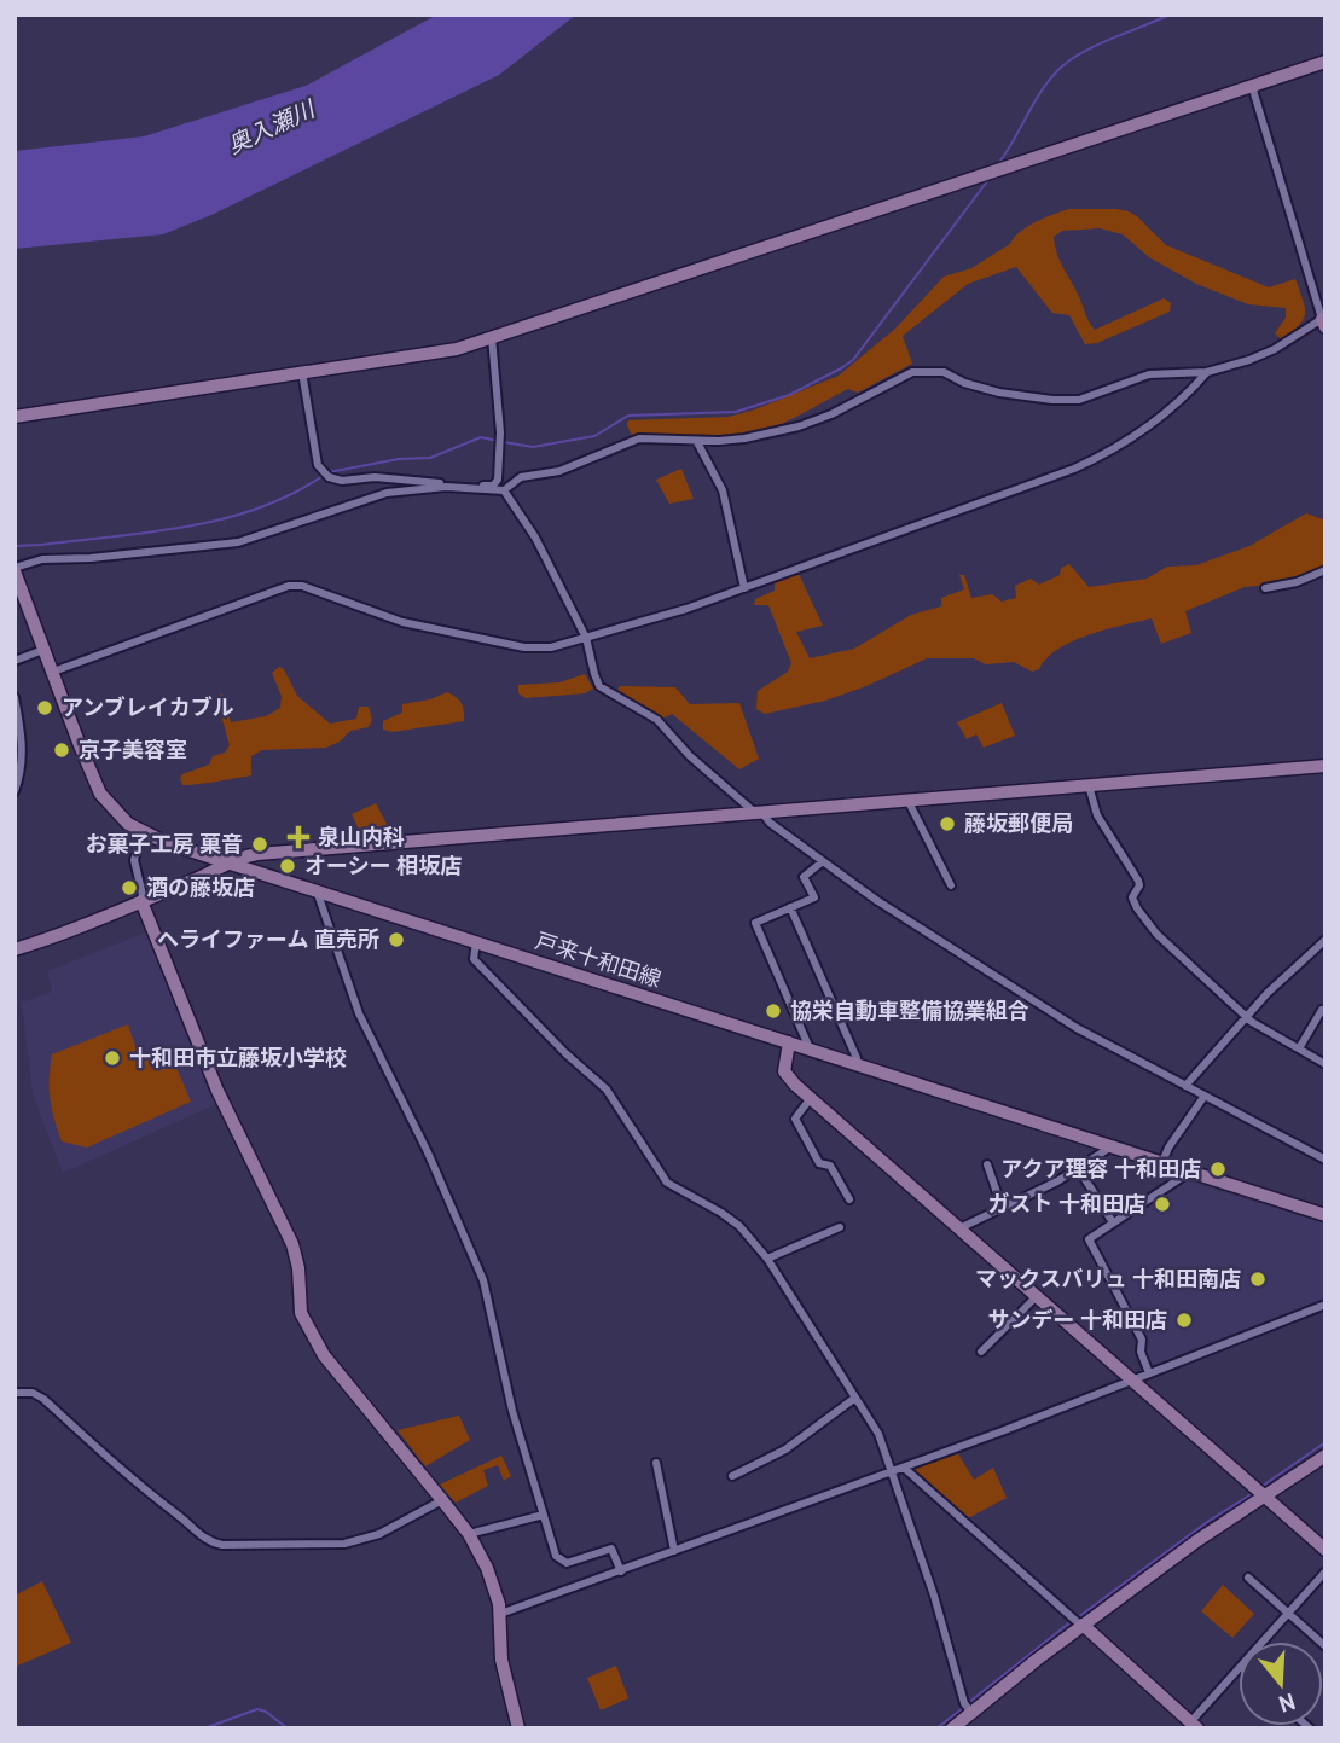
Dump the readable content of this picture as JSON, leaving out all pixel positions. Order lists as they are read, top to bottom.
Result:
{
  "streets": {
    "street": ["戸来十和田線"]
  },
  "water": ["奥入瀬川"],
  "places": {
    "other": [
      "アンブレイカブル",
      "京子美容室",
      "藤坂郵便局",
      "お菓子工房 菓音",
      "オーシー 相坂店",
      "酒の藤坂店",
      "ヘライファーム 直売所",
      "協栄自動車整備協業組合",
      "十和田市立藤坂小学校",
      "アクア理容 十和田店",
      "ガスト 十和田店",
      "マックスバリュ 十和田南店",
      "サンデー 十和田店"
    ],
    "health": ["泉山内科"]
  },
  "north": "bottom"
}
